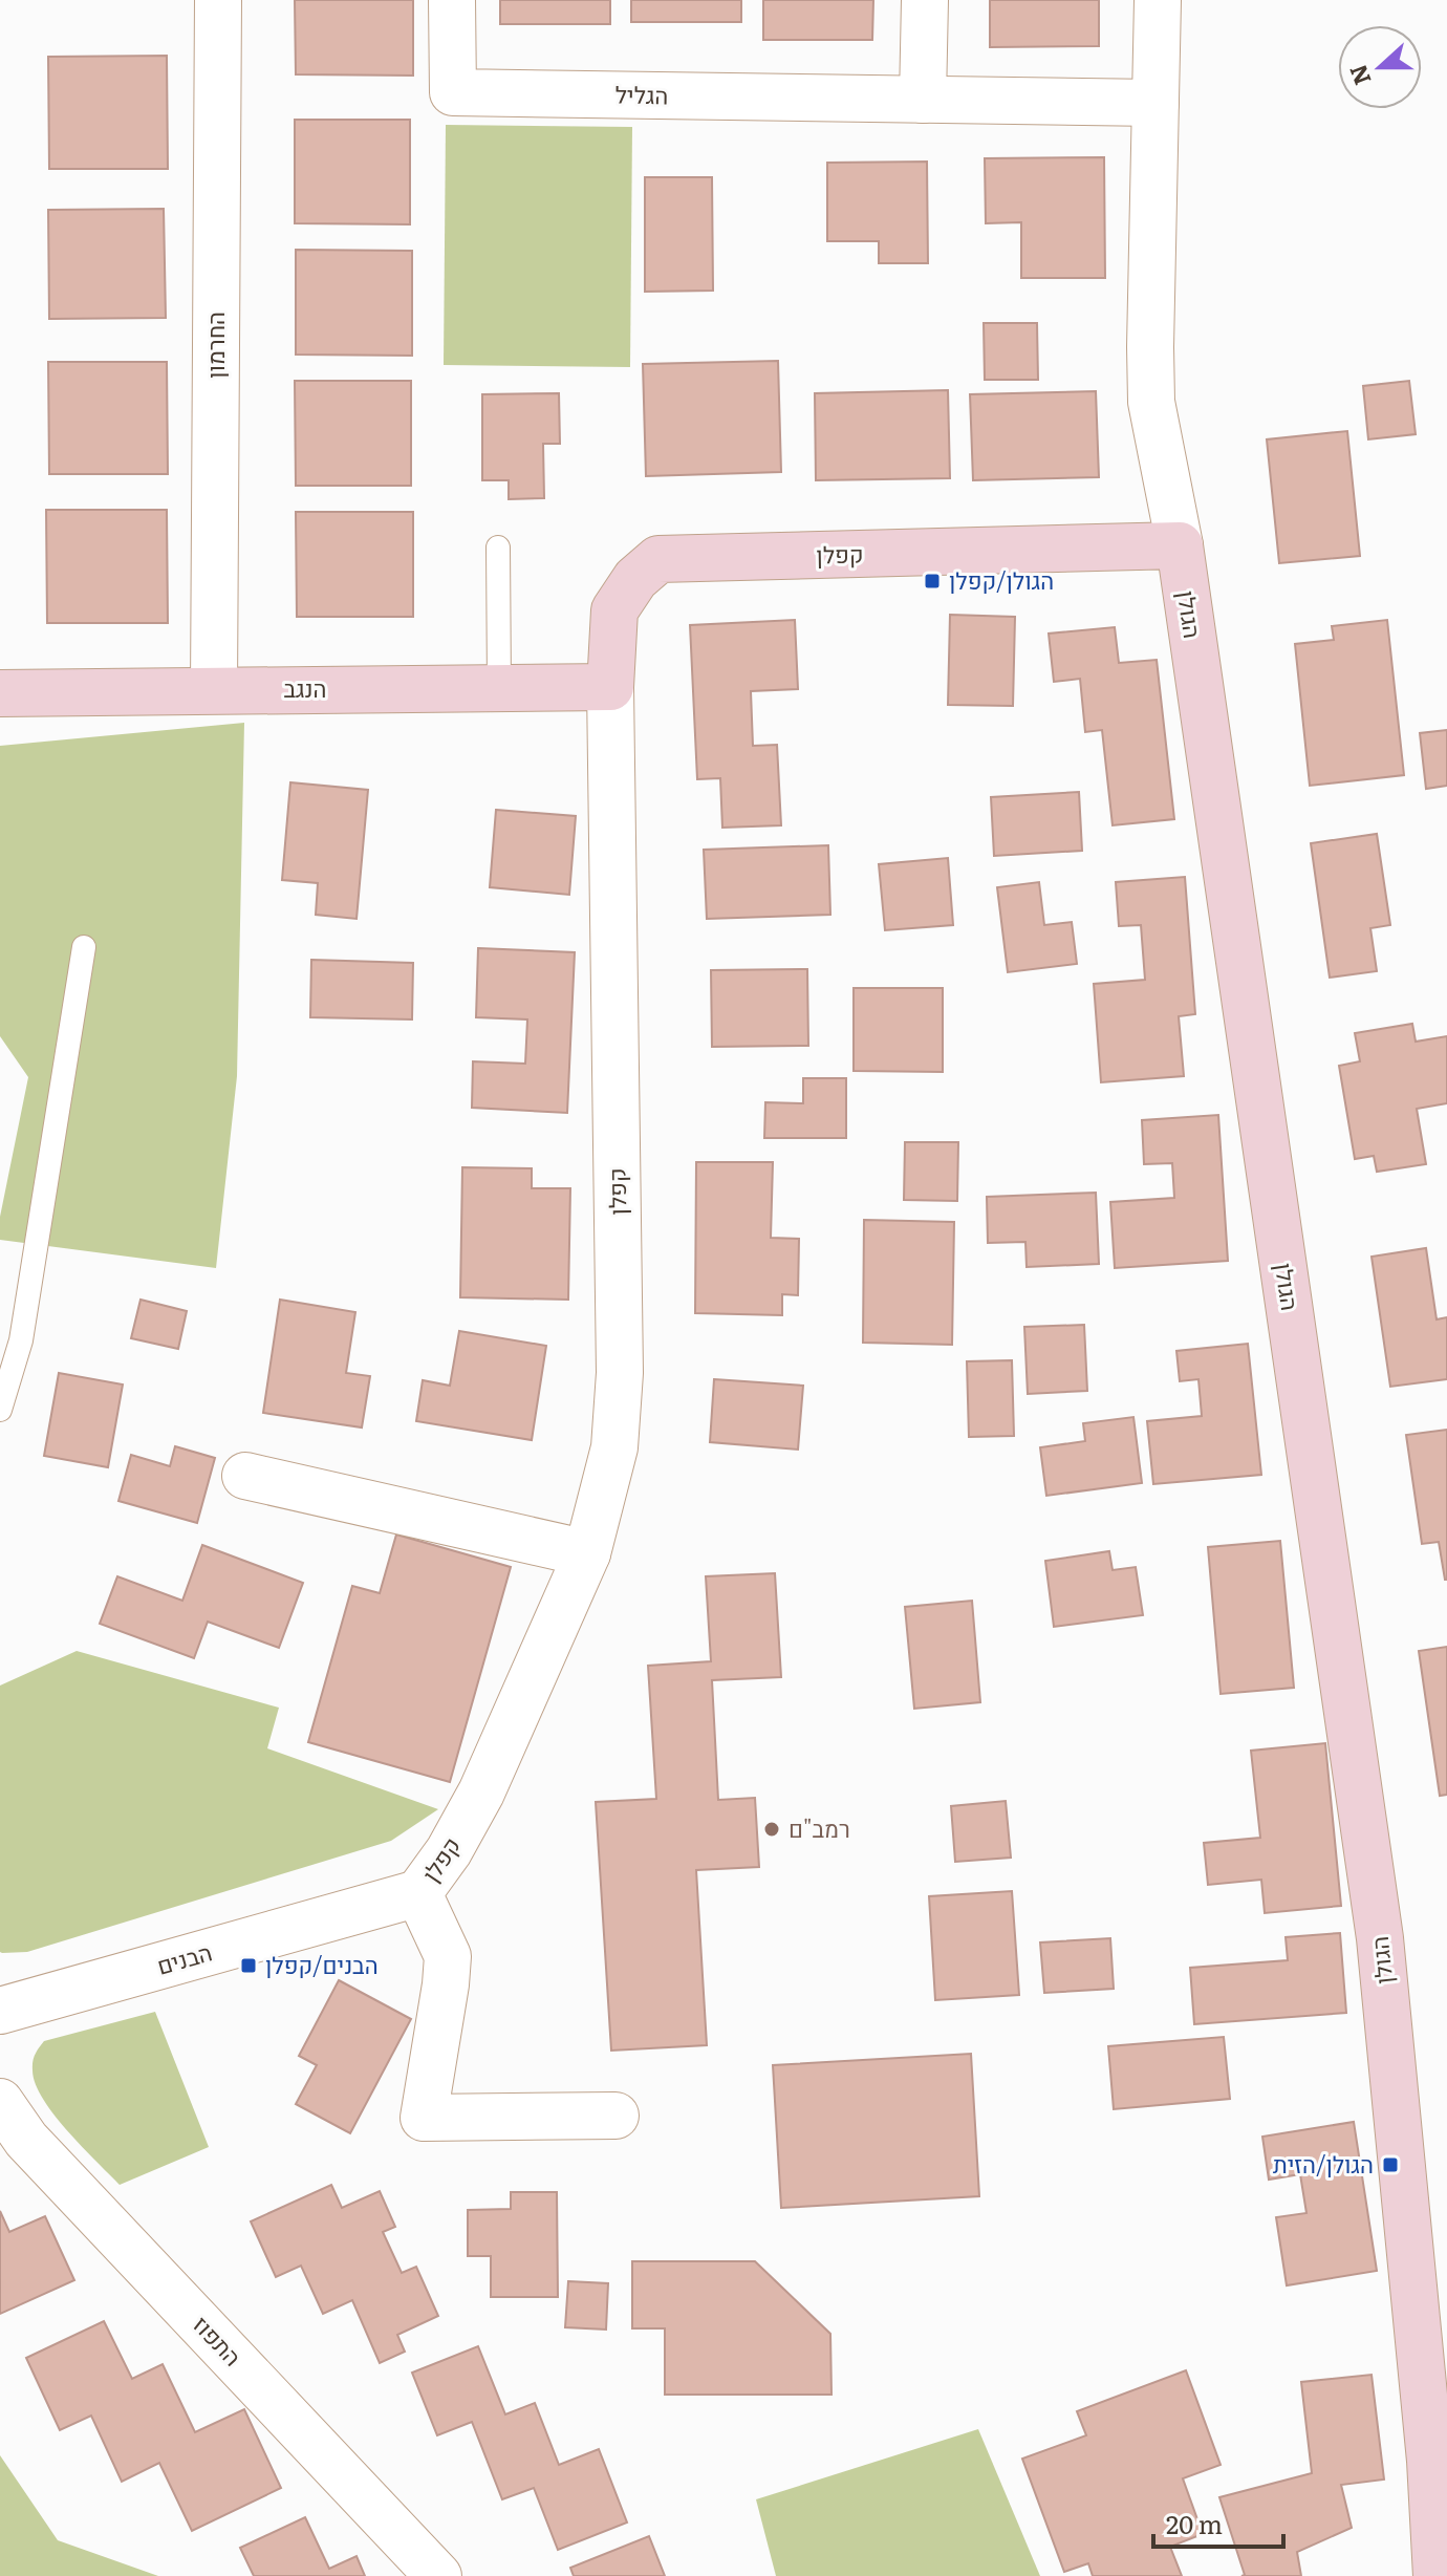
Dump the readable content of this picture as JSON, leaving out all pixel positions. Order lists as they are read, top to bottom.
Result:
{
  "streets": {
    "street": [
      "הגליל",
      "החרמון",
      "קפלן",
      "הגולן",
      "הנגב",
      "הבנים",
      "התפוז"
    ]
  },
  "crossings": [
    ["הגליל", "הגולן"],
    ["החרמון", "הנגב"],
    ["קפלן", "הגולן"],
    ["קפלן", "הנגב"],
    ["קפלן", "הבנים"]
  ],
  "places": {
    "transit": ["הגולן/קפלן", "הבנים/קפלן", "הגולן/הזית"],
    "other": ["רמב\"ם"]
  },
  "scale_bar": "20 m",
  "north": "left"
}
